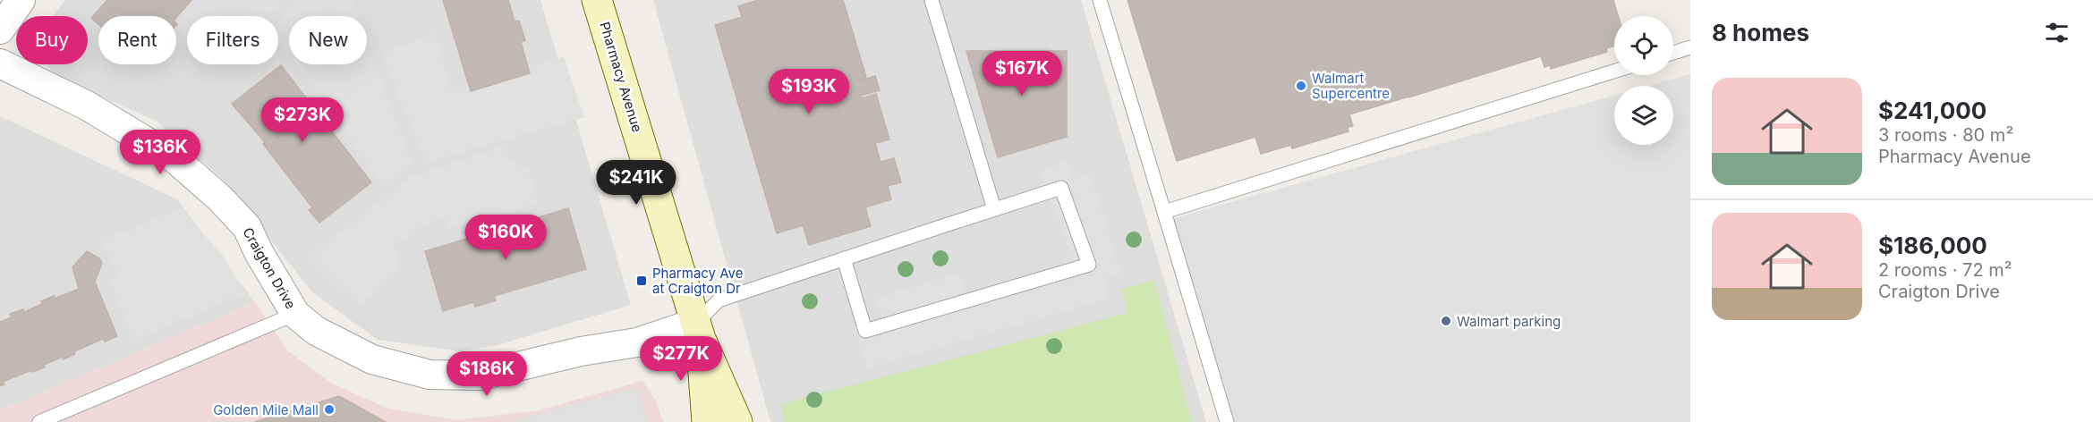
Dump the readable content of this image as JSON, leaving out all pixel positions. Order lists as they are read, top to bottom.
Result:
{
  "streets": {
    "street": ["Pharmacy Avenue", "Craigton Drive"]
  },
  "crossings": [
    ["Pharmacy Avenue", "Craigton Drive"]
  ],
  "places": {
    "other": ["Walmart Supercentre", "Walmart parking", "Golden Mile Mall"],
    "transit": ["Pharmacy Ave at Craigton Dr"]
  },
  "page": {
    "heading": "8 homes",
    "chip": [
      "Buy",
      "Rent",
      "Filters",
      "New"
    ],
    "price": [
      "$167K",
      "$193K",
      "$273K",
      "$136K",
      "$241K",
      "$160K",
      "$277K",
      "$186K"
    ],
    "list": [
      {
        "name": "$241,000",
        "note": "3 rooms · 80 m² · Pharmacy Avenue"
      },
      {
        "name": "$186,000",
        "note": "2 rooms · 72 m² · Craigton Drive"
      }
    ]
  }
}
